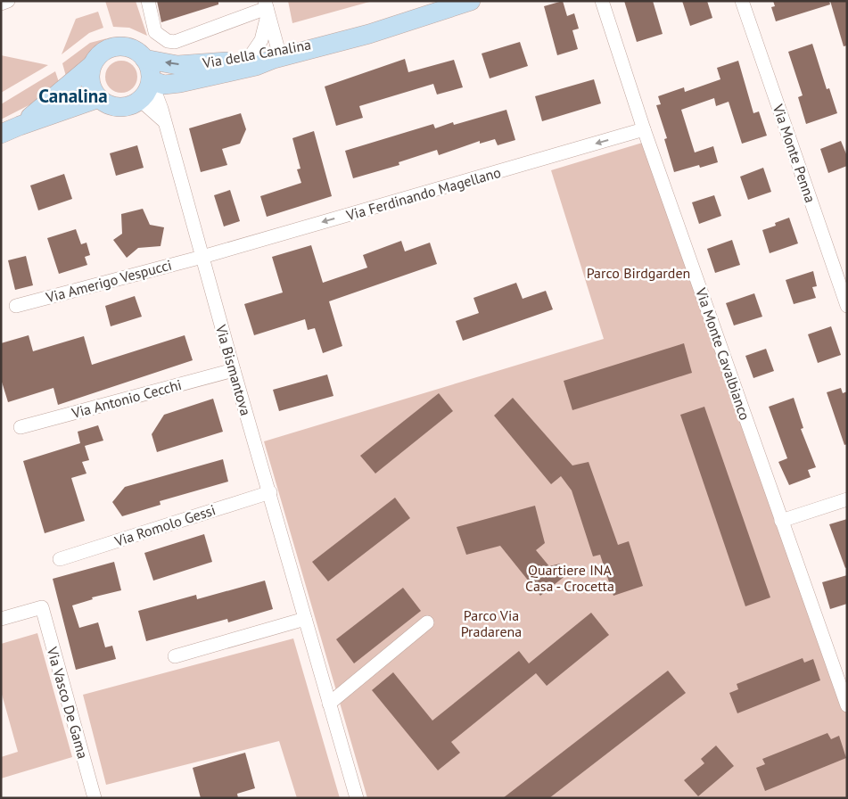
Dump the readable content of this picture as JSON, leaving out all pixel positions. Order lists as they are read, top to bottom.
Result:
{
  "streets": {
    "street": [
      "Via della Canalina",
      "Via Monte Penna",
      "Via Ferdinando Magellano",
      "Via Amerigo Vespucci",
      "Via Monte Cavalbianco",
      "Via Bismantova",
      "Via Antonio Cecchi",
      "Via Romolo Gessi",
      "Via Vasco De Gama"
    ]
  },
  "crossings": [
    ["Via della Canalina", "Via Bismantova"],
    ["Via Ferdinando Magellano", "Via Amerigo Vespucci"],
    ["Via Ferdinando Magellano", "Via Monte Cavalbianco"],
    ["Via Ferdinando Magellano", "Via Bismantova"],
    ["Via Amerigo Vespucci", "Via Bismantova"],
    ["Via Bismantova", "Via Antonio Cecchi"],
    ["Via Bismantova", "Via Romolo Gessi"]
  ],
  "one_way": ["Via Ferdinando Magellano"],
  "districts": ["Canalina"],
  "parks": ["Parco Birdgarden", "Quartiere INA Casa - Crocetta", "Parco Via Pradarena"]
}
